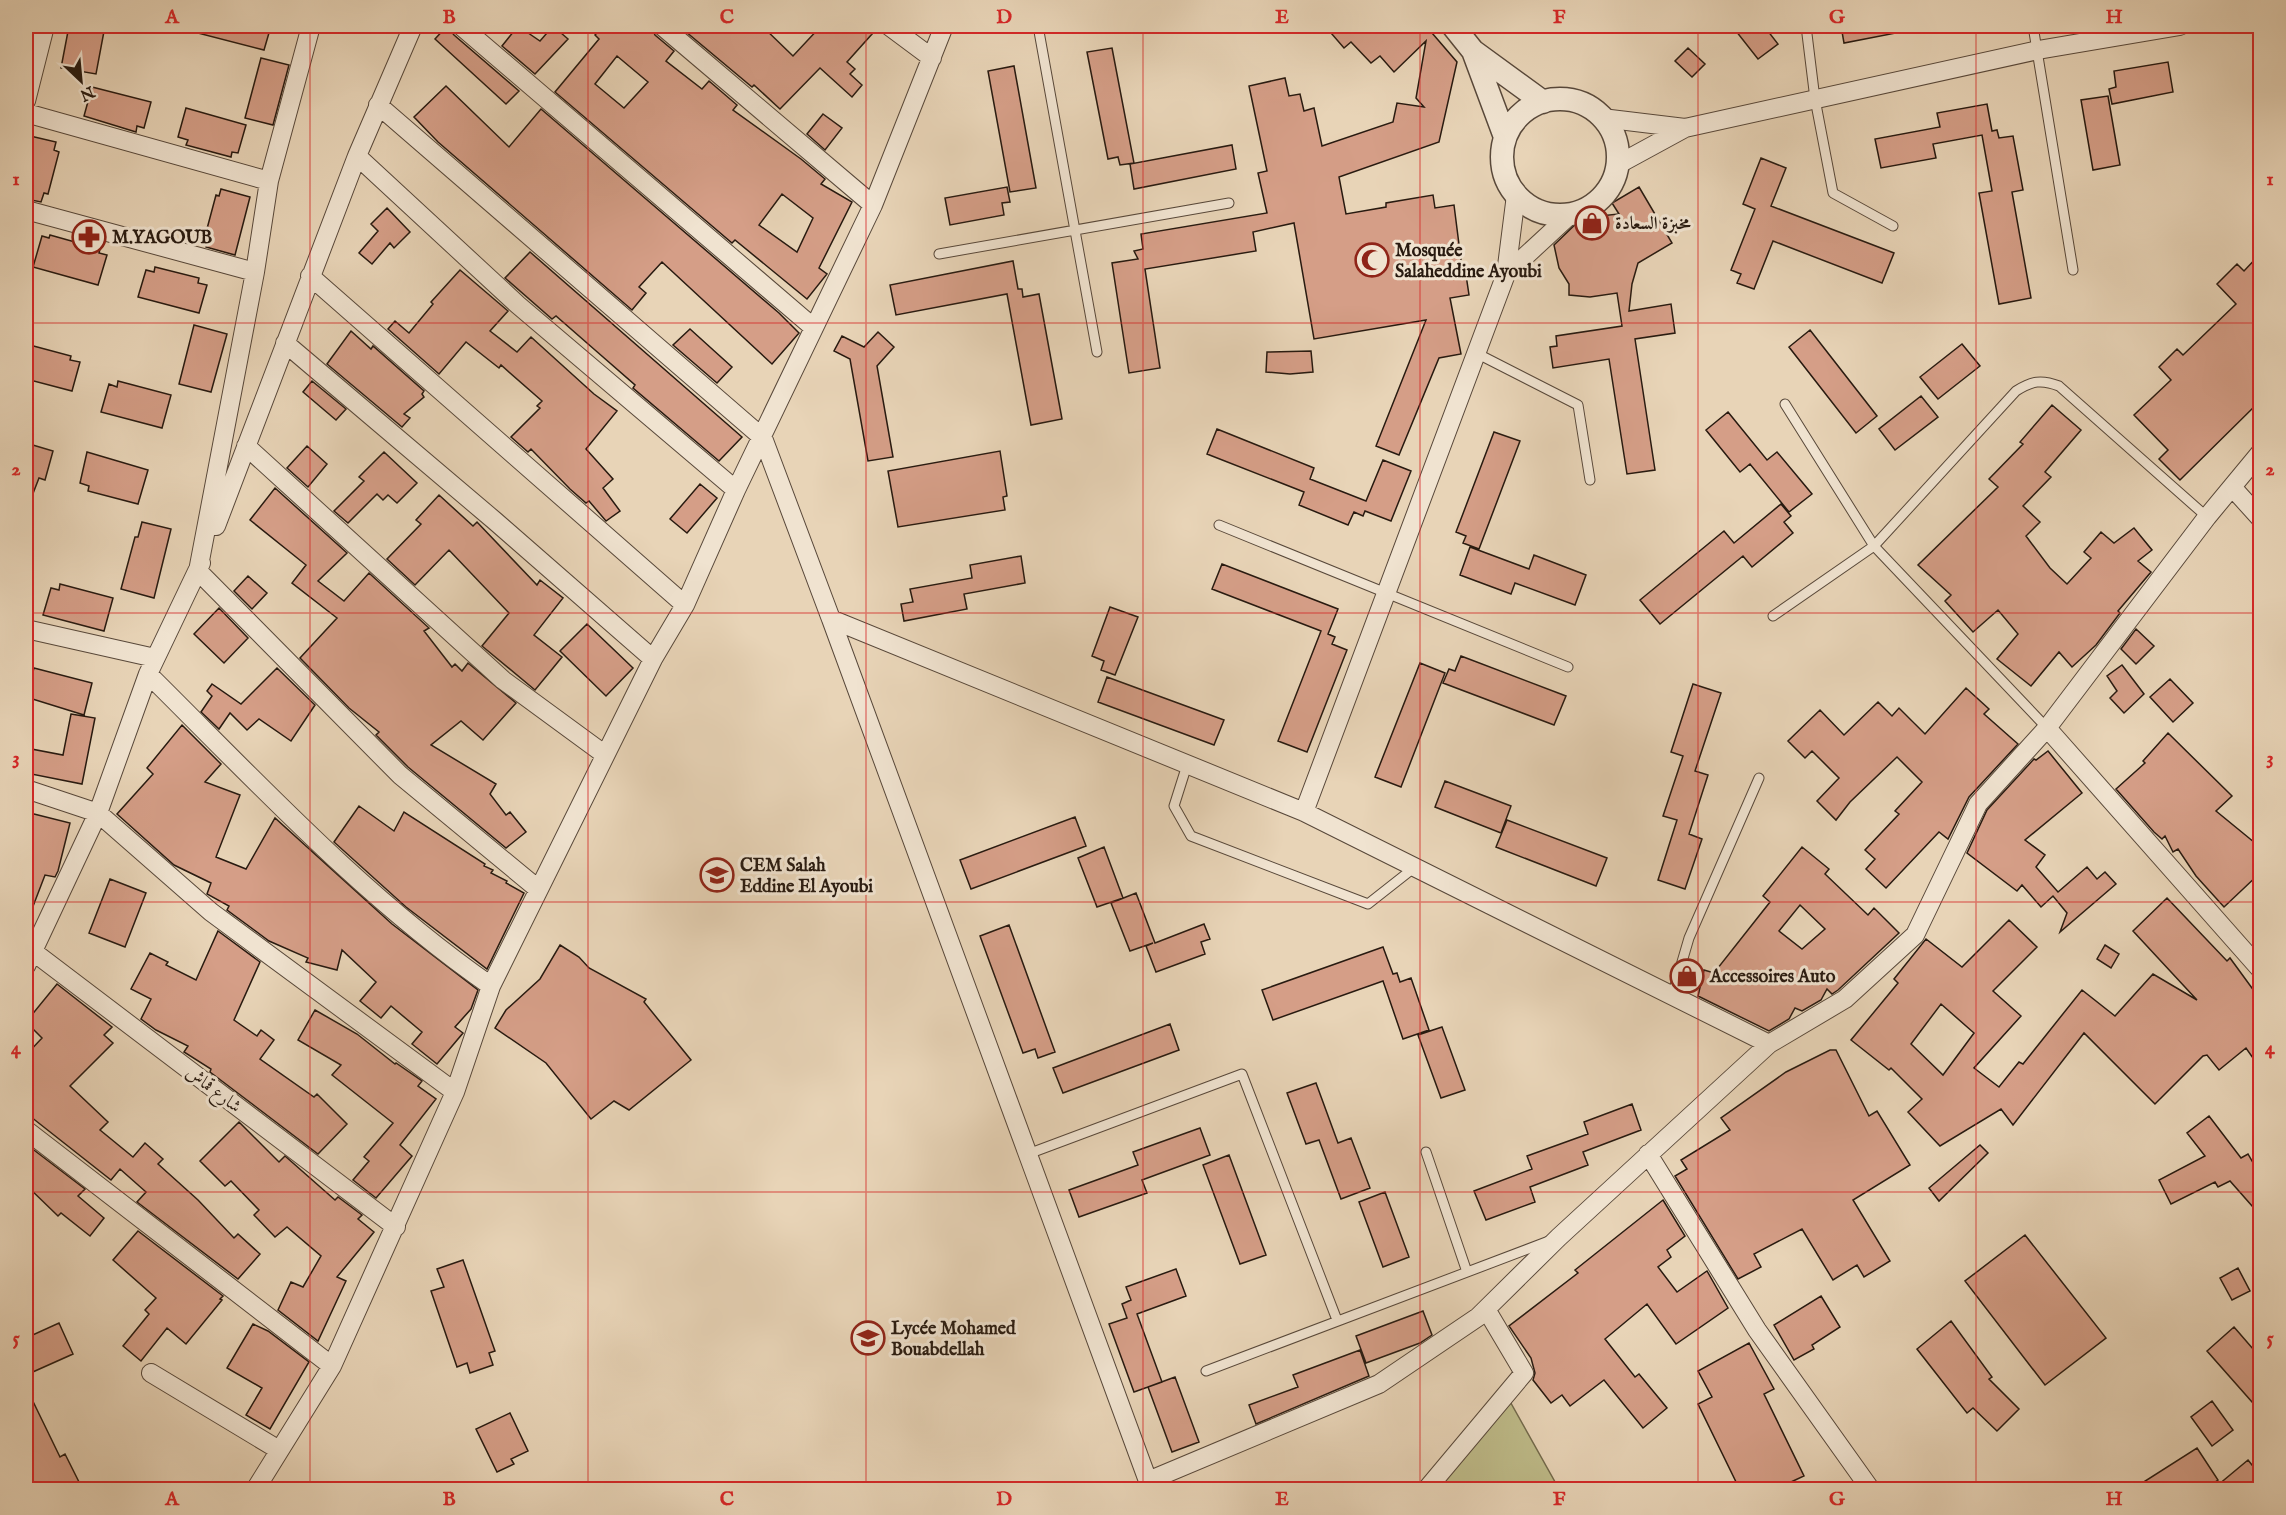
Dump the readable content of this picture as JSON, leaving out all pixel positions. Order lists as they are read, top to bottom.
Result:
{
  "streets": {
    "street": ["شارع قماش"]
  },
  "places": {
    "shop": ["مخبزة السعادة", "Accessoires Auto"],
    "pharmacy": ["M.YAGOUB"],
    "mosque": ["Mosquée Salaheddine Ayoubi"],
    "school or university": ["CEM Salah Eddine El Ayoubi", "Lycée Mohamed Bouabdellah"]
  },
  "north": "bottom right",
  "grid": {
    "columns": [
      "A",
      "B",
      "C",
      "D",
      "E",
      "F",
      "G",
      "H"
    ],
    "rows": [
      "1",
      "2",
      "3",
      "4",
      "5"
    ]
  }
}
